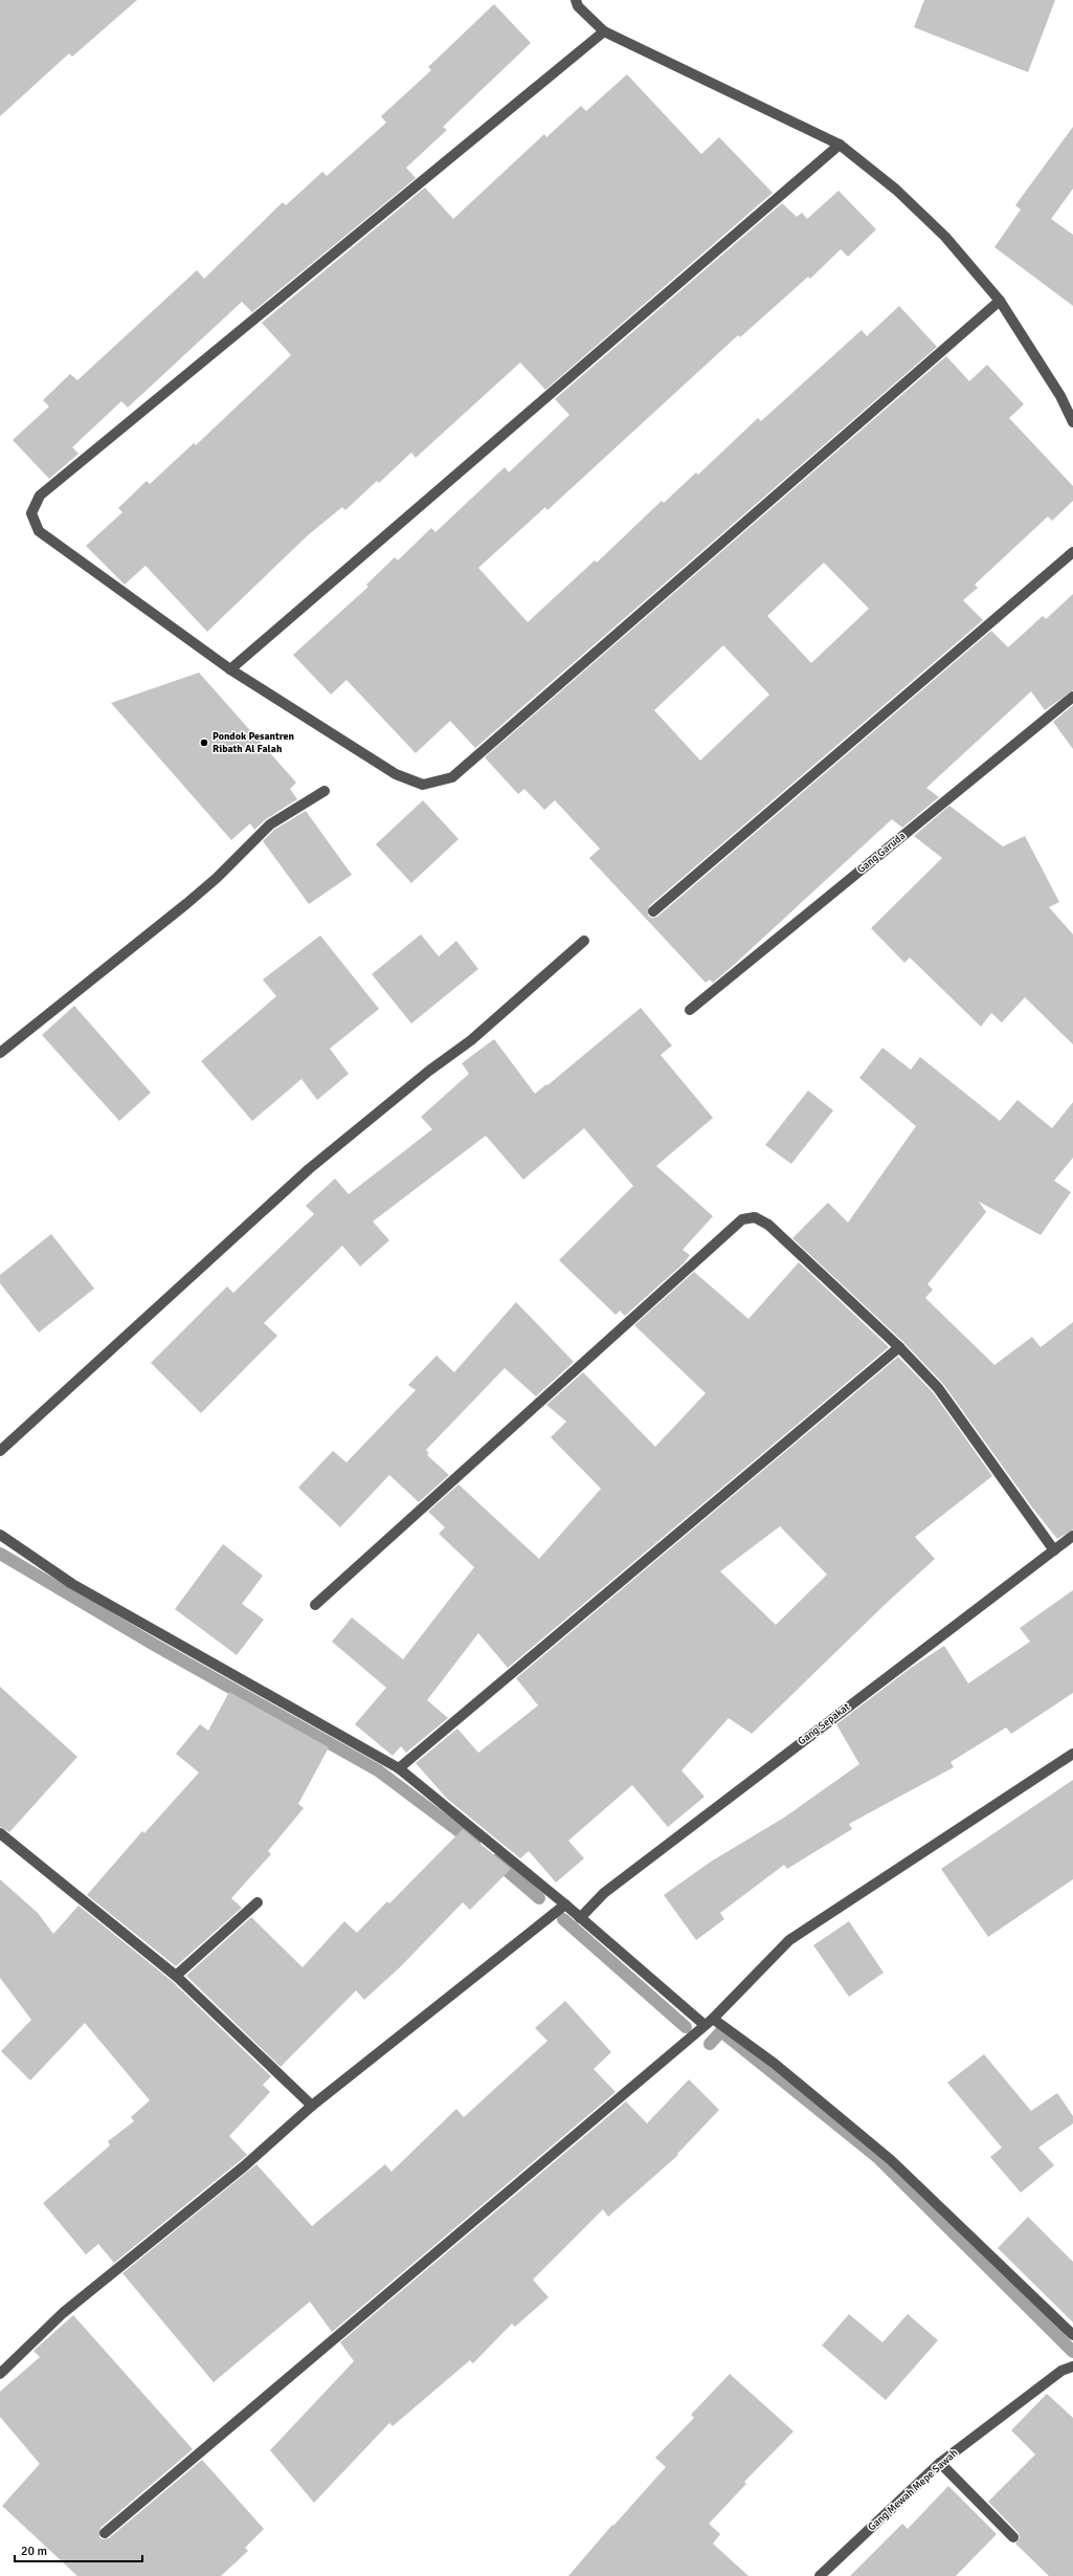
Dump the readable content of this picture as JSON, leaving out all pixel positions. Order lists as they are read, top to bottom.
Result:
{
  "streets": {
    "street": ["Gang Garuda", "Gang Sepakat", "Gang Mewah Mepe Sawah"]
  },
  "places": ["Pondok Pesantren Ribath Al Falah"],
  "scale_bar": "20 m"
}
